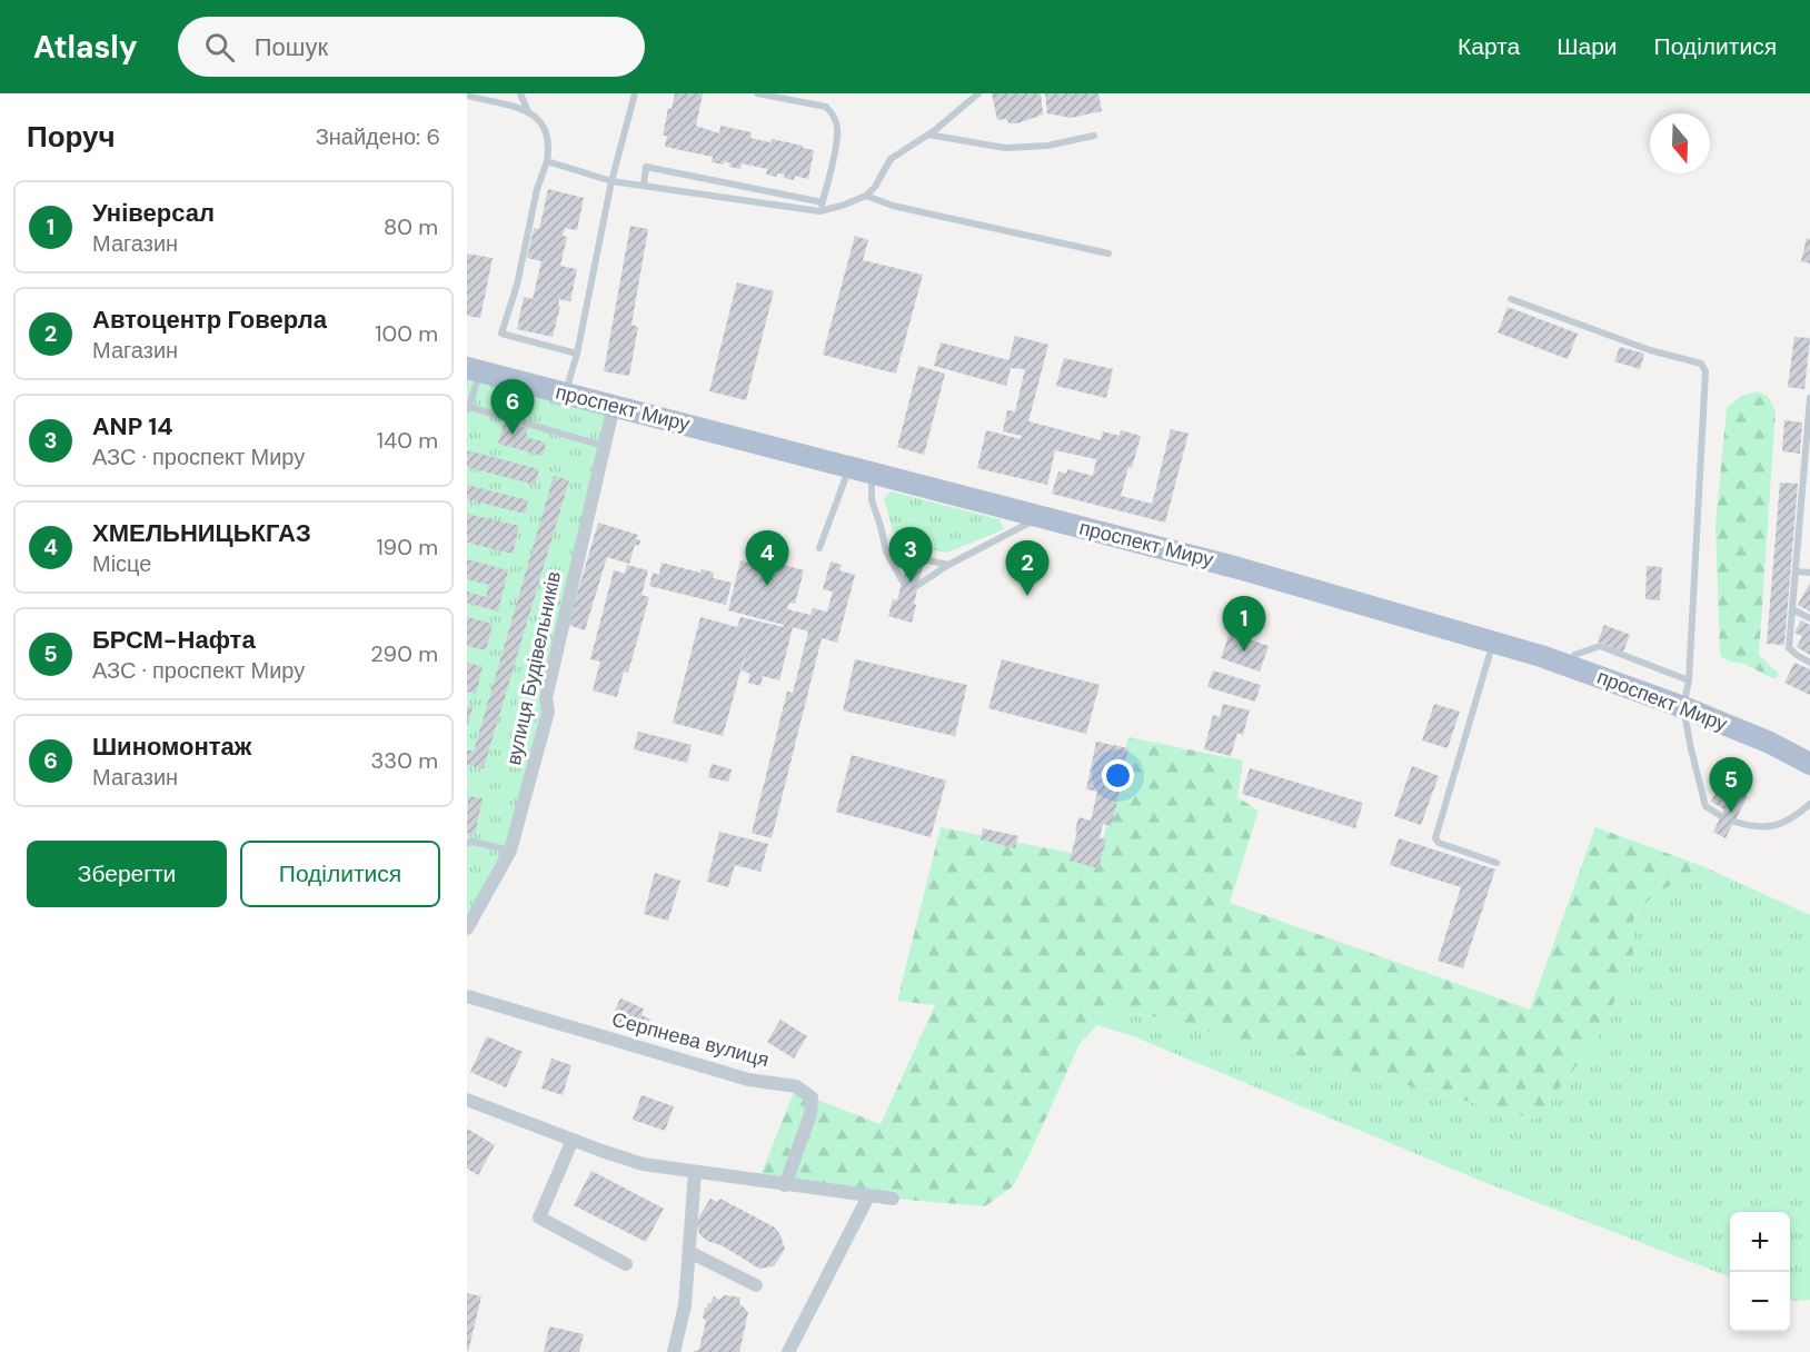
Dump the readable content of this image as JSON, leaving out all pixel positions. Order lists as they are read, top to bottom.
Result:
{
  "streets": {
    "main road": ["проспект Миру"],
    "street": ["вулиця Будівельників", "Серпнева вулиця"]
  },
  "crossings": [
    ["проспект Миру", "вулиця Будівельників"]
  ],
  "north": "bottom",
  "page": {
    "header": "Atlasly",
    "search": "Пошук",
    "nav": ["Карта", "Шари", "Поділитися"],
    "heading": ["Поруч", "Знайдено: 6"],
    "list": [
      {
        "mark": "1",
        "name": "Універсал",
        "note": "Магазин",
        "value": "80 m"
      },
      {
        "mark": "2",
        "name": "Автоцентр Говерла",
        "note": "Магазин",
        "value": "100 m"
      },
      {
        "mark": "3",
        "name": "ANP 14",
        "note": "АЗС · проспект Миру",
        "value": "140 m"
      },
      {
        "mark": "4",
        "name": "ХМЕЛЬНИЦЬКГАЗ",
        "note": "Місце",
        "value": "190 m"
      },
      {
        "mark": "5",
        "name": "БРСМ-Нафта",
        "note": "АЗС · проспект Миру",
        "value": "290 m"
      },
      {
        "mark": "6",
        "name": "Шиномонтаж",
        "note": "Магазин",
        "value": "330 m"
      }
    ],
    "pins": [
      "6",
      "3",
      "4",
      "2",
      "1",
      "5"
    ],
    "buttons": ["Зберегти", "Поділитися"],
    "map_buttons": ["+", "−"]
  }
}
